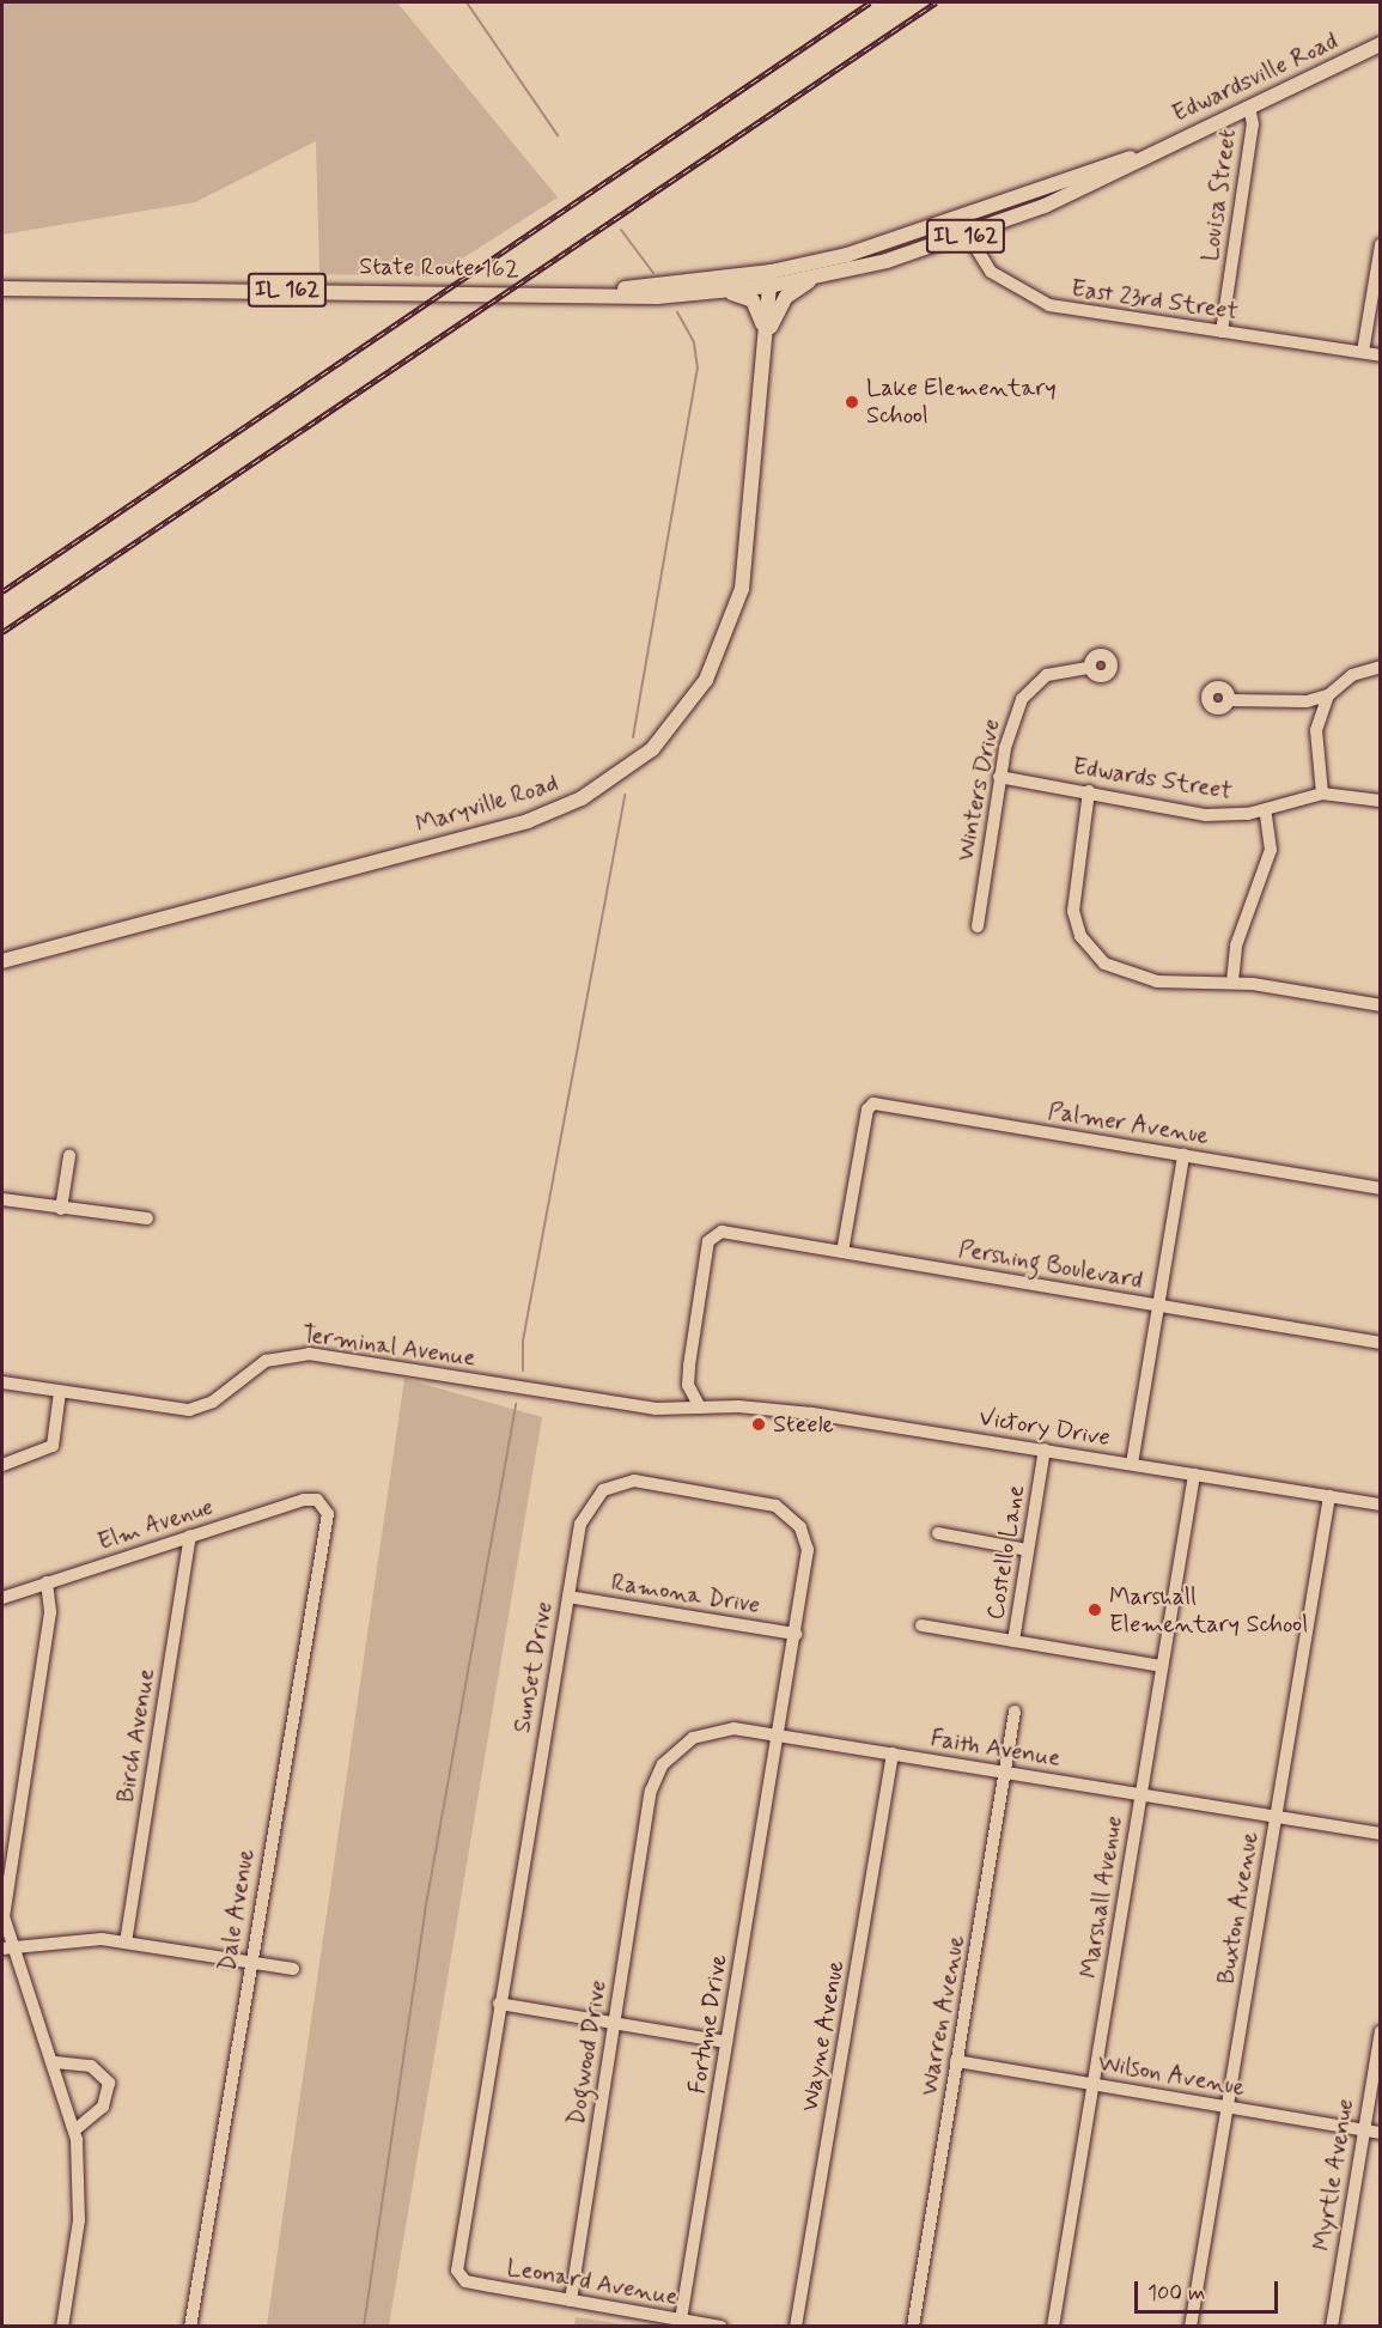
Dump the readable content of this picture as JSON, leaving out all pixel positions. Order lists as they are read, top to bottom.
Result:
{
  "streets": {
    "main road": [
      "Edwardsville Road",
      "IL 162",
      "State Route 162",
      "Maryville Road"
    ],
    "street": [
      "Louisa Street",
      "East 23rd Street",
      "Edwards Street",
      "Winters Drive",
      "Palmer Avenue",
      "Pershing Boulevard",
      "Terminal Avenue",
      "Victory Drive",
      "Elm Avenue",
      "Costello Lane",
      "Ramona Drive",
      "Sunset Drive",
      "Birch Avenue",
      "Faith Avenue",
      "Marshall Avenue",
      "Buxton Avenue",
      "Dale Avenue",
      "Warren Avenue",
      "Fortune Drive",
      "Wayne Avenue",
      "Dogwood Drive",
      "Wilson Avenue",
      "Myrtle Avenue",
      "Leonard Avenue"
    ]
  },
  "crossings": [
    ["Edwardsville Road", "Louisa Street"],
    ["Edwardsville Road", "State Route 162"],
    ["Edwardsville Road", "East 23rd Street"],
    ["Edwardsville Road", "Maryville Road"],
    ["Louisa Street", "East 23rd Street"],
    ["State Route 162", "Maryville Road"],
    ["Edwards Street", "Winters Drive"],
    ["Palmer Avenue", "Pershing Boulevard"],
    ["Pershing Boulevard", "Terminal Avenue"],
    ["Pershing Boulevard", "Victory Drive"],
    ["Terminal Avenue", "Victory Drive"],
    ["Victory Drive", "Costello Lane"],
    ["Victory Drive", "Marshall Avenue"],
    ["Victory Drive", "Buxton Avenue"],
    ["Elm Avenue", "Birch Avenue"],
    ["Elm Avenue", "Dale Avenue"],
    ["Costello Lane", "Marshall Avenue"],
    ["Ramona Drive", "Sunset Drive"],
    ["Sunset Drive", "Faith Avenue"],
    ["Sunset Drive", "Fortune Drive"],
    ["Sunset Drive", "Leonard Avenue"],
    ["Faith Avenue", "Marshall Avenue"],
    ["Faith Avenue", "Buxton Avenue"],
    ["Faith Avenue", "Warren Avenue"],
    ["Faith Avenue", "Fortune Drive"],
    ["Faith Avenue", "Wayne Avenue"],
    ["Faith Avenue", "Dogwood Drive"],
    ["Marshall Avenue", "Wilson Avenue"],
    ["Buxton Avenue", "Wilson Avenue"],
    ["Warren Avenue", "Wilson Avenue"],
    ["Fortune Drive", "Leonard Avenue"],
    ["Dogwood Drive", "Leonard Avenue"],
    ["Wilson Avenue", "Myrtle Avenue"]
  ],
  "places": ["Lake Elementary School", "Steele", "Marshall Elementary School"],
  "scale_bar": "100 m"
}
